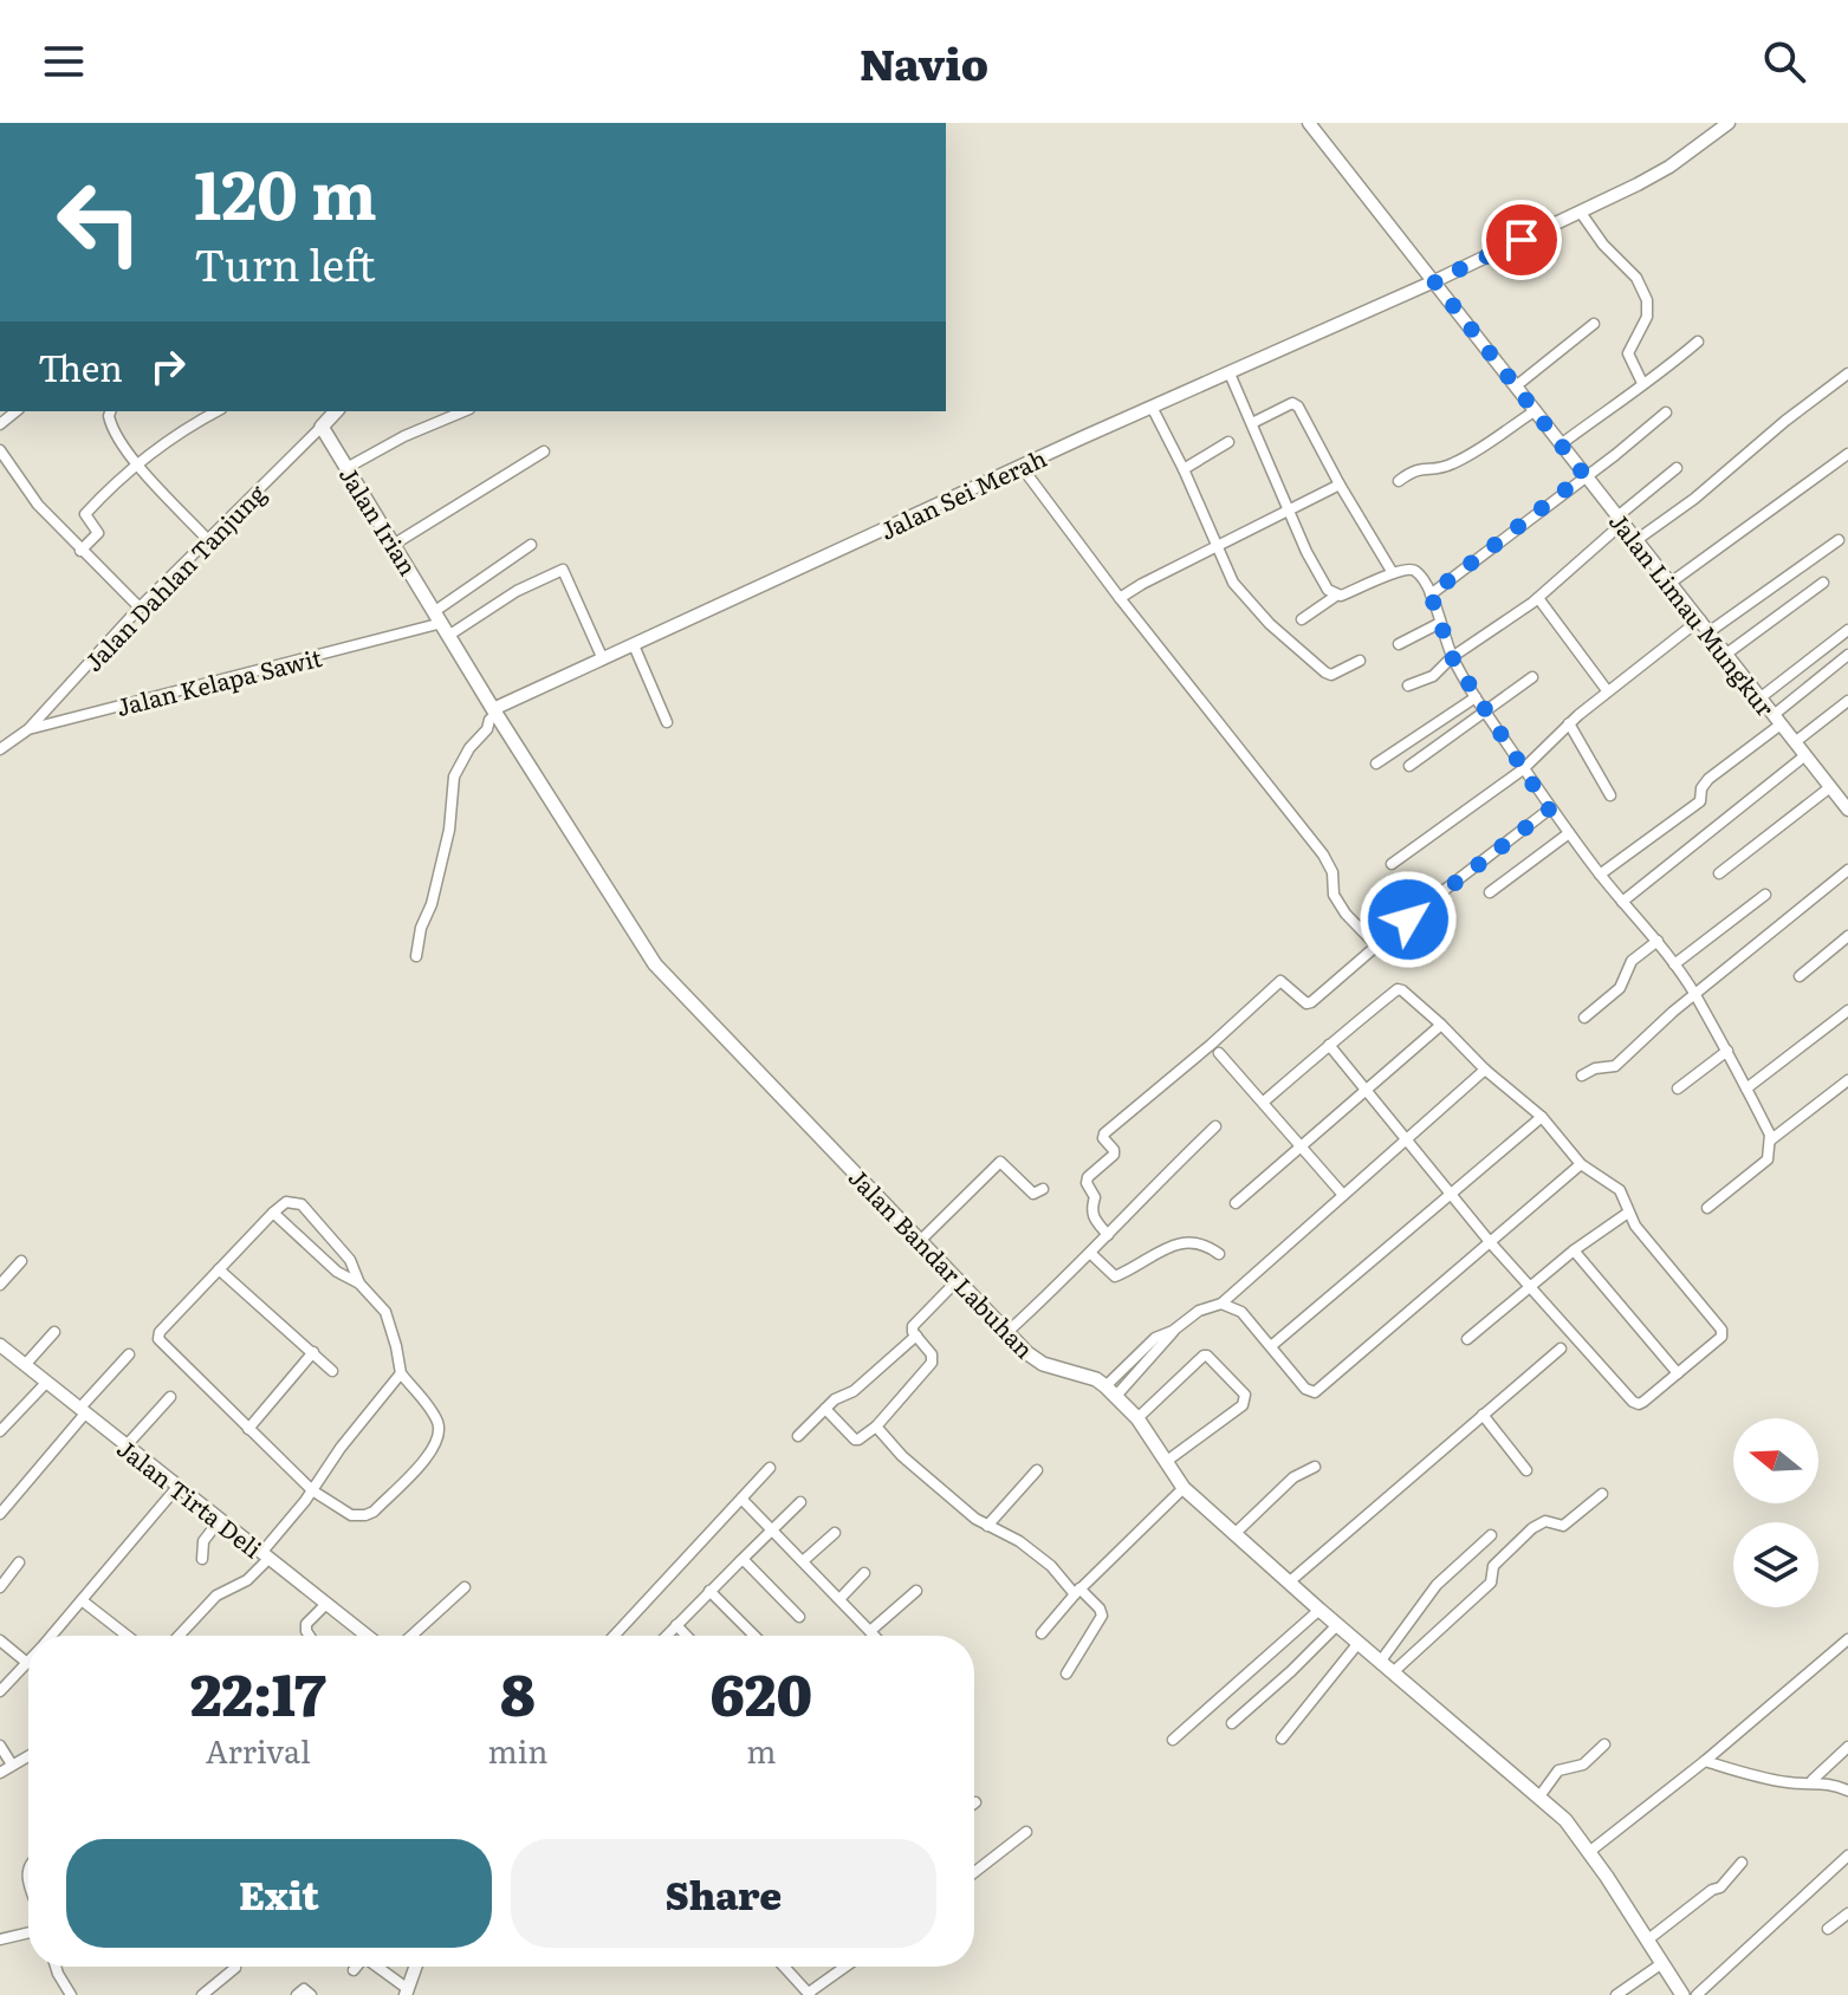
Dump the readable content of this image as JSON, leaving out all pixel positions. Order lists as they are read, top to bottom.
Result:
{
  "streets": {
    "main road": ["Jalan Irian", "Jalan Bandar Labuhan"],
    "street": [
      "Jalan Sei Merah",
      "Jalan Dahlan Tanjung",
      "Jalan Limau Mungkur",
      "Jalan Kelapa Sawit",
      "Jalan Tirta Deli"
    ]
  },
  "crossings": [
    ["Jalan Sei Merah", "Jalan Irian"],
    ["Jalan Sei Merah", "Jalan Limau Mungkur"],
    ["Jalan Sei Merah", "Jalan Bandar Labuhan"],
    ["Jalan Irian", "Jalan Dahlan Tanjung"],
    ["Jalan Irian", "Jalan Kelapa Sawit"],
    ["Jalan Irian", "Jalan Bandar Labuhan"],
    ["Jalan Dahlan Tanjung", "Jalan Kelapa Sawit"]
  ],
  "north": "left",
  "page": {
    "header": "Navio",
    "turn": ["120 m", "Turn left"],
    "then": "Then",
    "eta": [
      "22:17",
      "Arrival",
      "8",
      "min",
      "620",
      "m"
    ],
    "buttons": ["Exit", "Share"]
  }
}
